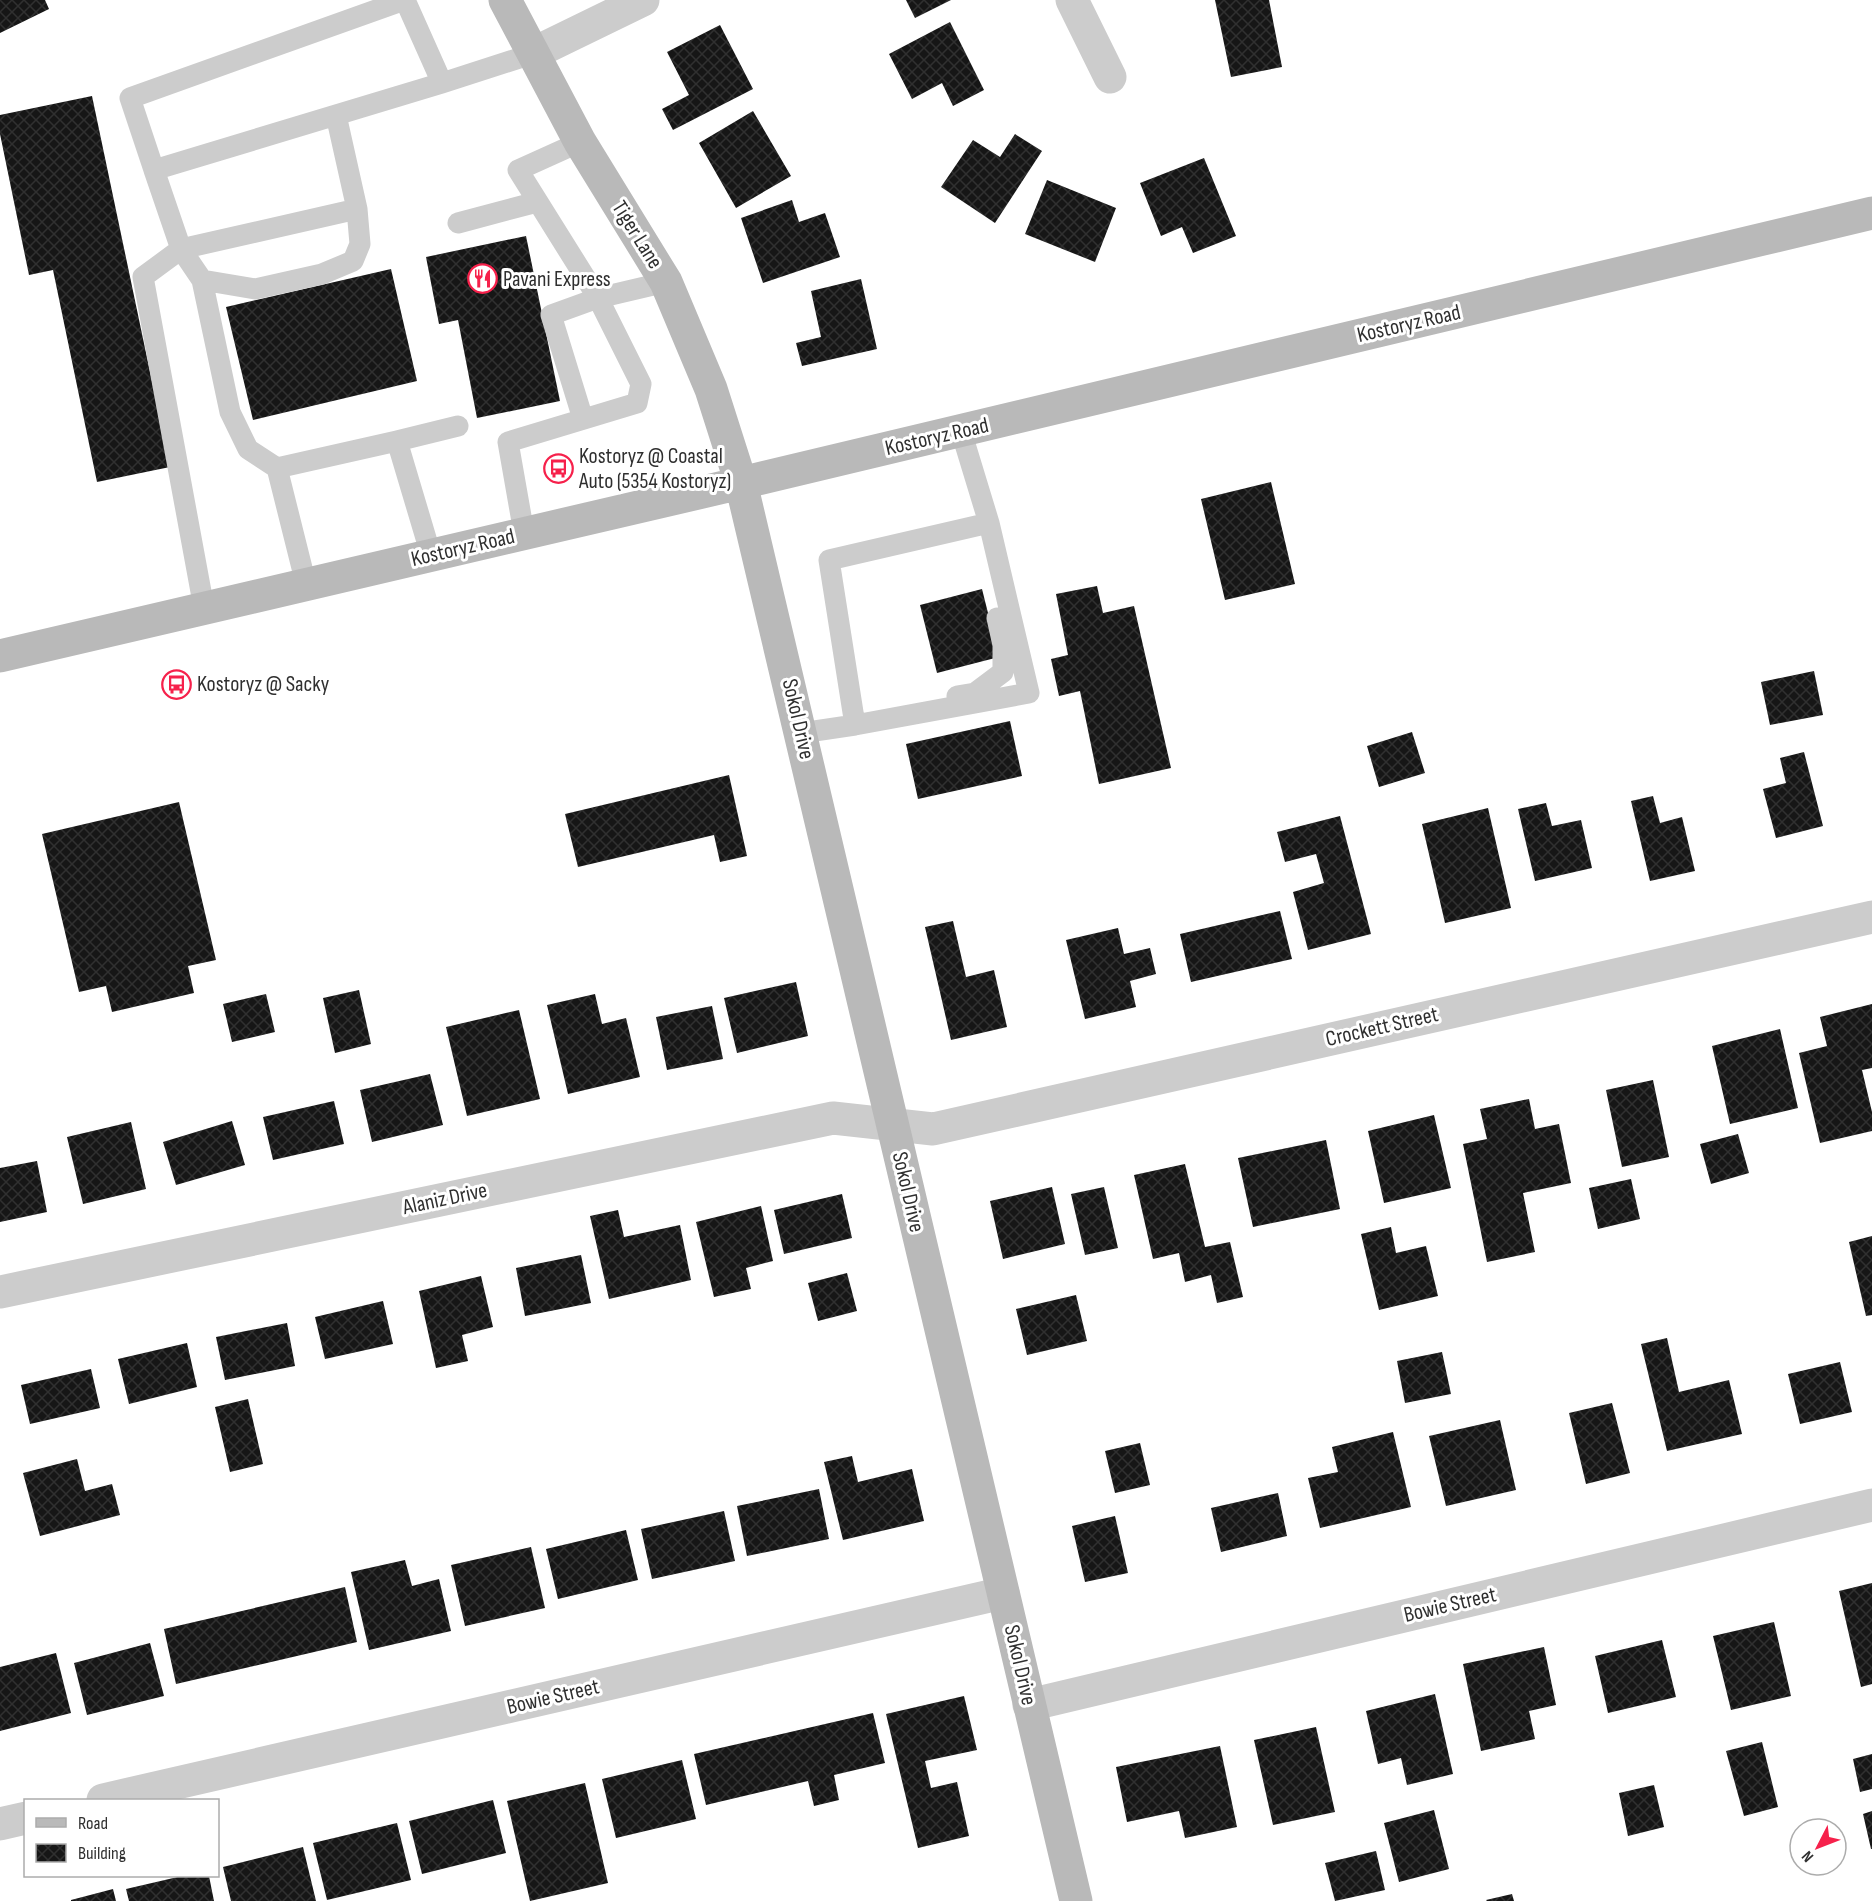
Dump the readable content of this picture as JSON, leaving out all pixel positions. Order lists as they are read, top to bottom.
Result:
{
  "streets": {
    "street": [
      "Tiger Lane",
      "Kostoryz Road",
      "Sokol Drive",
      "Crockett Street",
      "Alaniz Drive",
      "Bowie Street"
    ]
  },
  "crossings": [
    ["Tiger Lane", "Kostoryz Road"],
    ["Tiger Lane", "Sokol Drive"],
    ["Kostoryz Road", "Sokol Drive"],
    ["Sokol Drive", "Crockett Street"],
    ["Sokol Drive", "Alaniz Drive"],
    ["Sokol Drive", "Bowie Street"],
    ["Crockett Street", "Alaniz Drive"]
  ],
  "places": {
    "restaurant": ["Pavani Express"],
    "bus stop": ["Kostoryz @ Coastal Auto (5354 Kostoryz)", "Kostoryz @ Sacky"]
  },
  "legend": ["Road", "Building"],
  "north": "bottom left"
}
